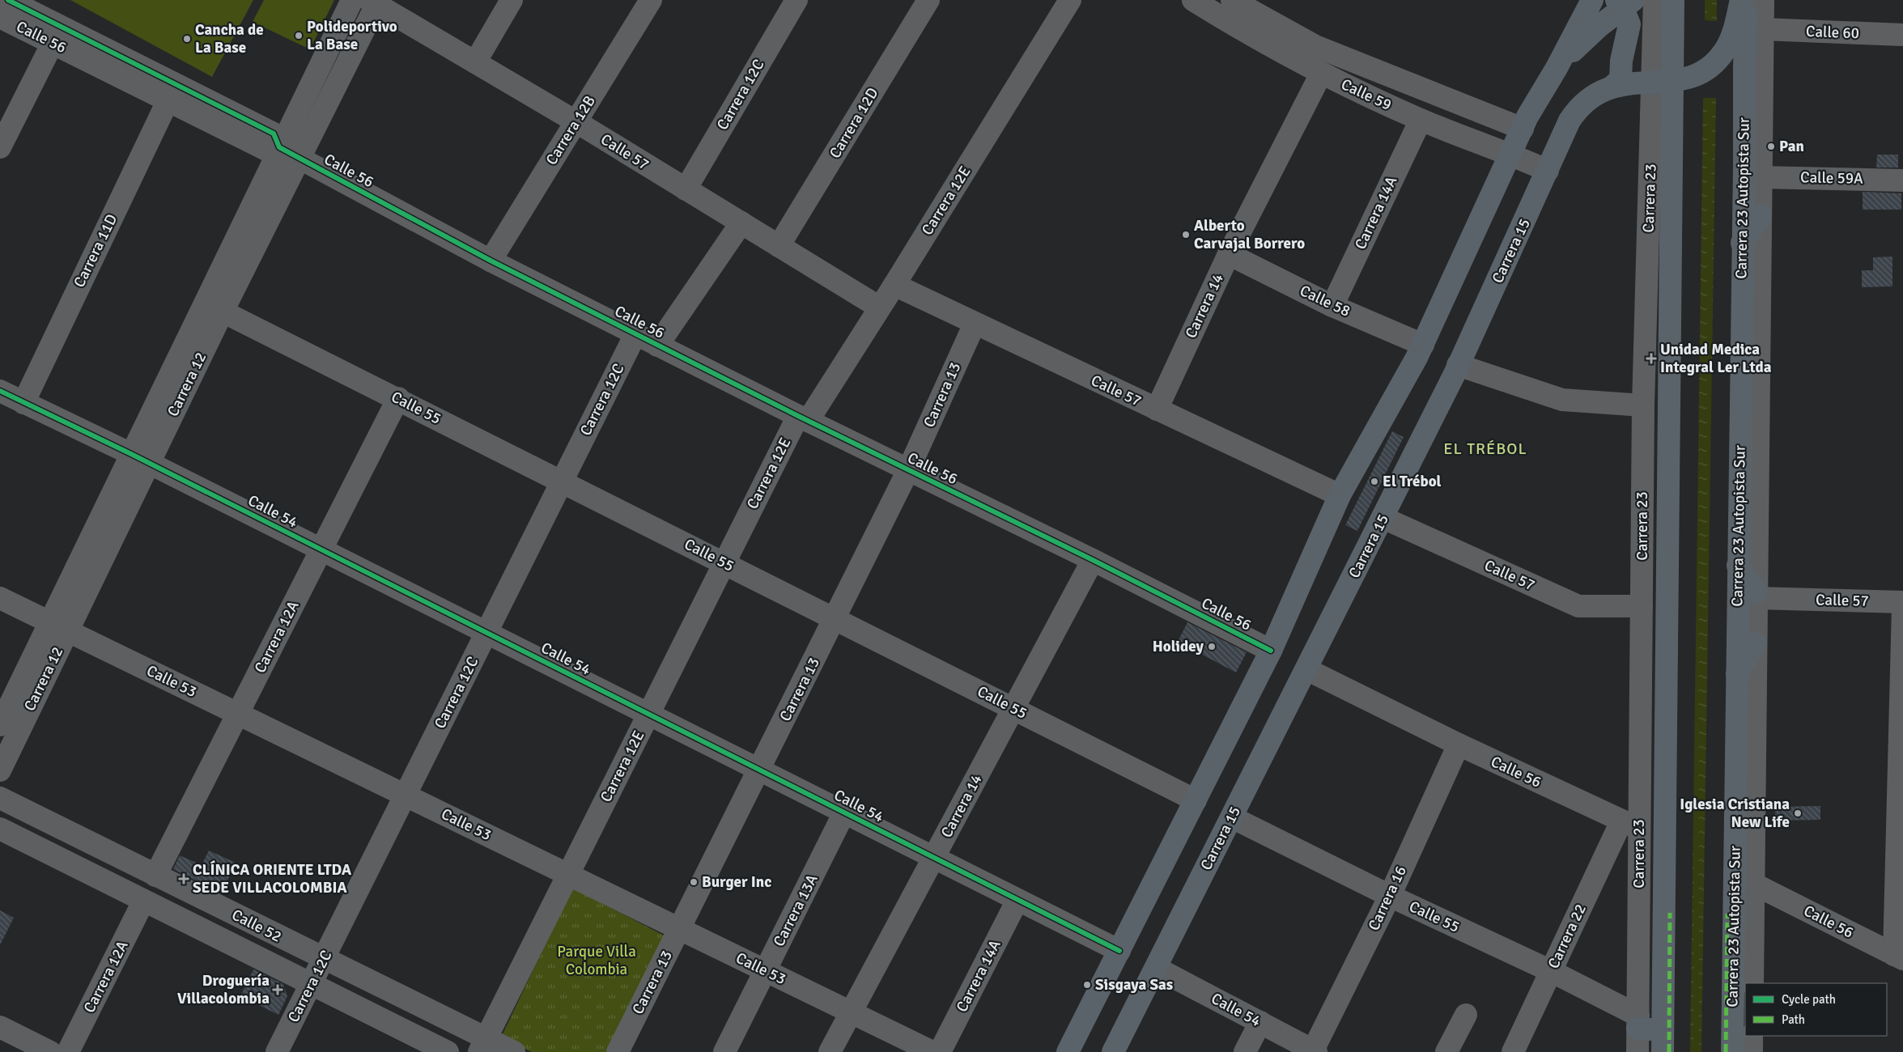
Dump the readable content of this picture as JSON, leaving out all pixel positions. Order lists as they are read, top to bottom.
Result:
{
  "streets": {
    "main road": ["Carrera 23 Autopista Sur", "Carrera 15"],
    "street": [
      "Calle 60",
      "Calle 56",
      "Carrera 12C",
      "Calle 59",
      "Carrera 12D",
      "Carrera 12B",
      "Calle 57",
      "Calle 59A",
      "Carrera 23",
      "Carrera 12E",
      "Carrera 14A",
      "Carrera 11D",
      "Calle 58",
      "Carrera 14",
      "Carrera 12",
      "Carrera 13",
      "Calle 55",
      "Calle 54",
      "Carrera 12A",
      "Calle 53",
      "Carrera 16",
      "Carrera 13A",
      "Calle 52",
      "Carrera 22"
    ]
  },
  "crossings": [
    ["Calle 56", "Carrera 12C"],
    ["Calle 56", "Carrera 12B"],
    ["Calle 56", "Carrera 23"],
    ["Calle 56", "Carrera 12E"],
    ["Calle 56", "Carrera 11D"],
    ["Calle 56", "Carrera 15"],
    ["Calle 56", "Carrera 14"],
    ["Calle 56", "Carrera 12"],
    ["Calle 56", "Carrera 13"],
    ["Calle 56", "Carrera 16"],
    ["Calle 56", "Carrera 22"],
    ["Carrera 12C", "Calle 57"],
    ["Carrera 12C", "Calle 55"],
    ["Carrera 12C", "Calle 54"],
    ["Carrera 12C", "Calle 53"],
    ["Carrera 12C", "Calle 52"],
    ["Calle 59", "Carrera 14A"],
    ["Calle 59", "Carrera 15"],
    ["Calle 59", "Carrera 14"],
    ["Carrera 12D", "Calle 57"],
    ["Carrera 12B", "Calle 57"],
    ["Calle 57", "Carrera 23"],
    ["Calle 57", "Carrera 12E"],
    ["Calle 57", "Carrera 15"],
    ["Calle 57", "Carrera 14"],
    ["Calle 57", "Carrera 12"],
    ["Calle 57", "Carrera 13"],
    ["Calle 59A", "Carrera 23 Autopista Sur"],
    ["Carrera 23", "Carrera 15"],
    ["Carrera 23", "Calle 55"],
    ["Carrera 23", "Carrera 22"],
    ["Carrera 12E", "Calle 55"],
    ["Carrera 12E", "Calle 54"],
    ["Carrera 12E", "Calle 53"],
    ["Carrera 12E", "Calle 52"],
    ["Carrera 14A", "Calle 58"],
    ["Carrera 14A", "Calle 54"],
    ["Carrera 11D", "Calle 54"],
    ["Carrera 15", "Calle 55"],
    ["Carrera 15", "Calle 54"],
    ["Calle 58", "Carrera 14"],
    ["Carrera 14", "Calle 55"],
    ["Carrera 14", "Calle 54"],
    ["Carrera 14", "Calle 53"],
    ["Carrera 12", "Calle 55"],
    ["Carrera 12", "Calle 54"],
    ["Carrera 12", "Calle 53"],
    ["Carrera 13", "Calle 55"],
    ["Carrera 13", "Calle 54"],
    ["Carrera 13", "Calle 53"],
    ["Calle 55", "Carrera 12A"],
    ["Calle 55", "Carrera 16"],
    ["Calle 55", "Carrera 22"],
    ["Calle 54", "Carrera 12A"],
    ["Calle 54", "Carrera 16"],
    ["Calle 54", "Carrera 13A"],
    ["Carrera 12A", "Calle 53"],
    ["Carrera 12A", "Calle 52"],
    ["Calle 53", "Carrera 13A"]
  ],
  "districts": ["EL TRÉBOL"],
  "parks": ["Parque Villa Colombia"],
  "places": {
    "other": [
      "Polideportivo La Base",
      "Cancha de La Base",
      "Pan",
      "Alberto Carvajal Borrero",
      "El Trébol",
      "Holidey",
      "Iglesia Cristiana New Life",
      "Burger Inc",
      "Sisgaya Sas"
    ],
    "health": ["Unidad Medica Integral Ler Ltda", "CLÍNICA ORIENTE LTDA SEDE VILLACOLOMBIA", "Droguería Villacolombia"]
  },
  "legend": ["Cycle path", "Path"]
}
